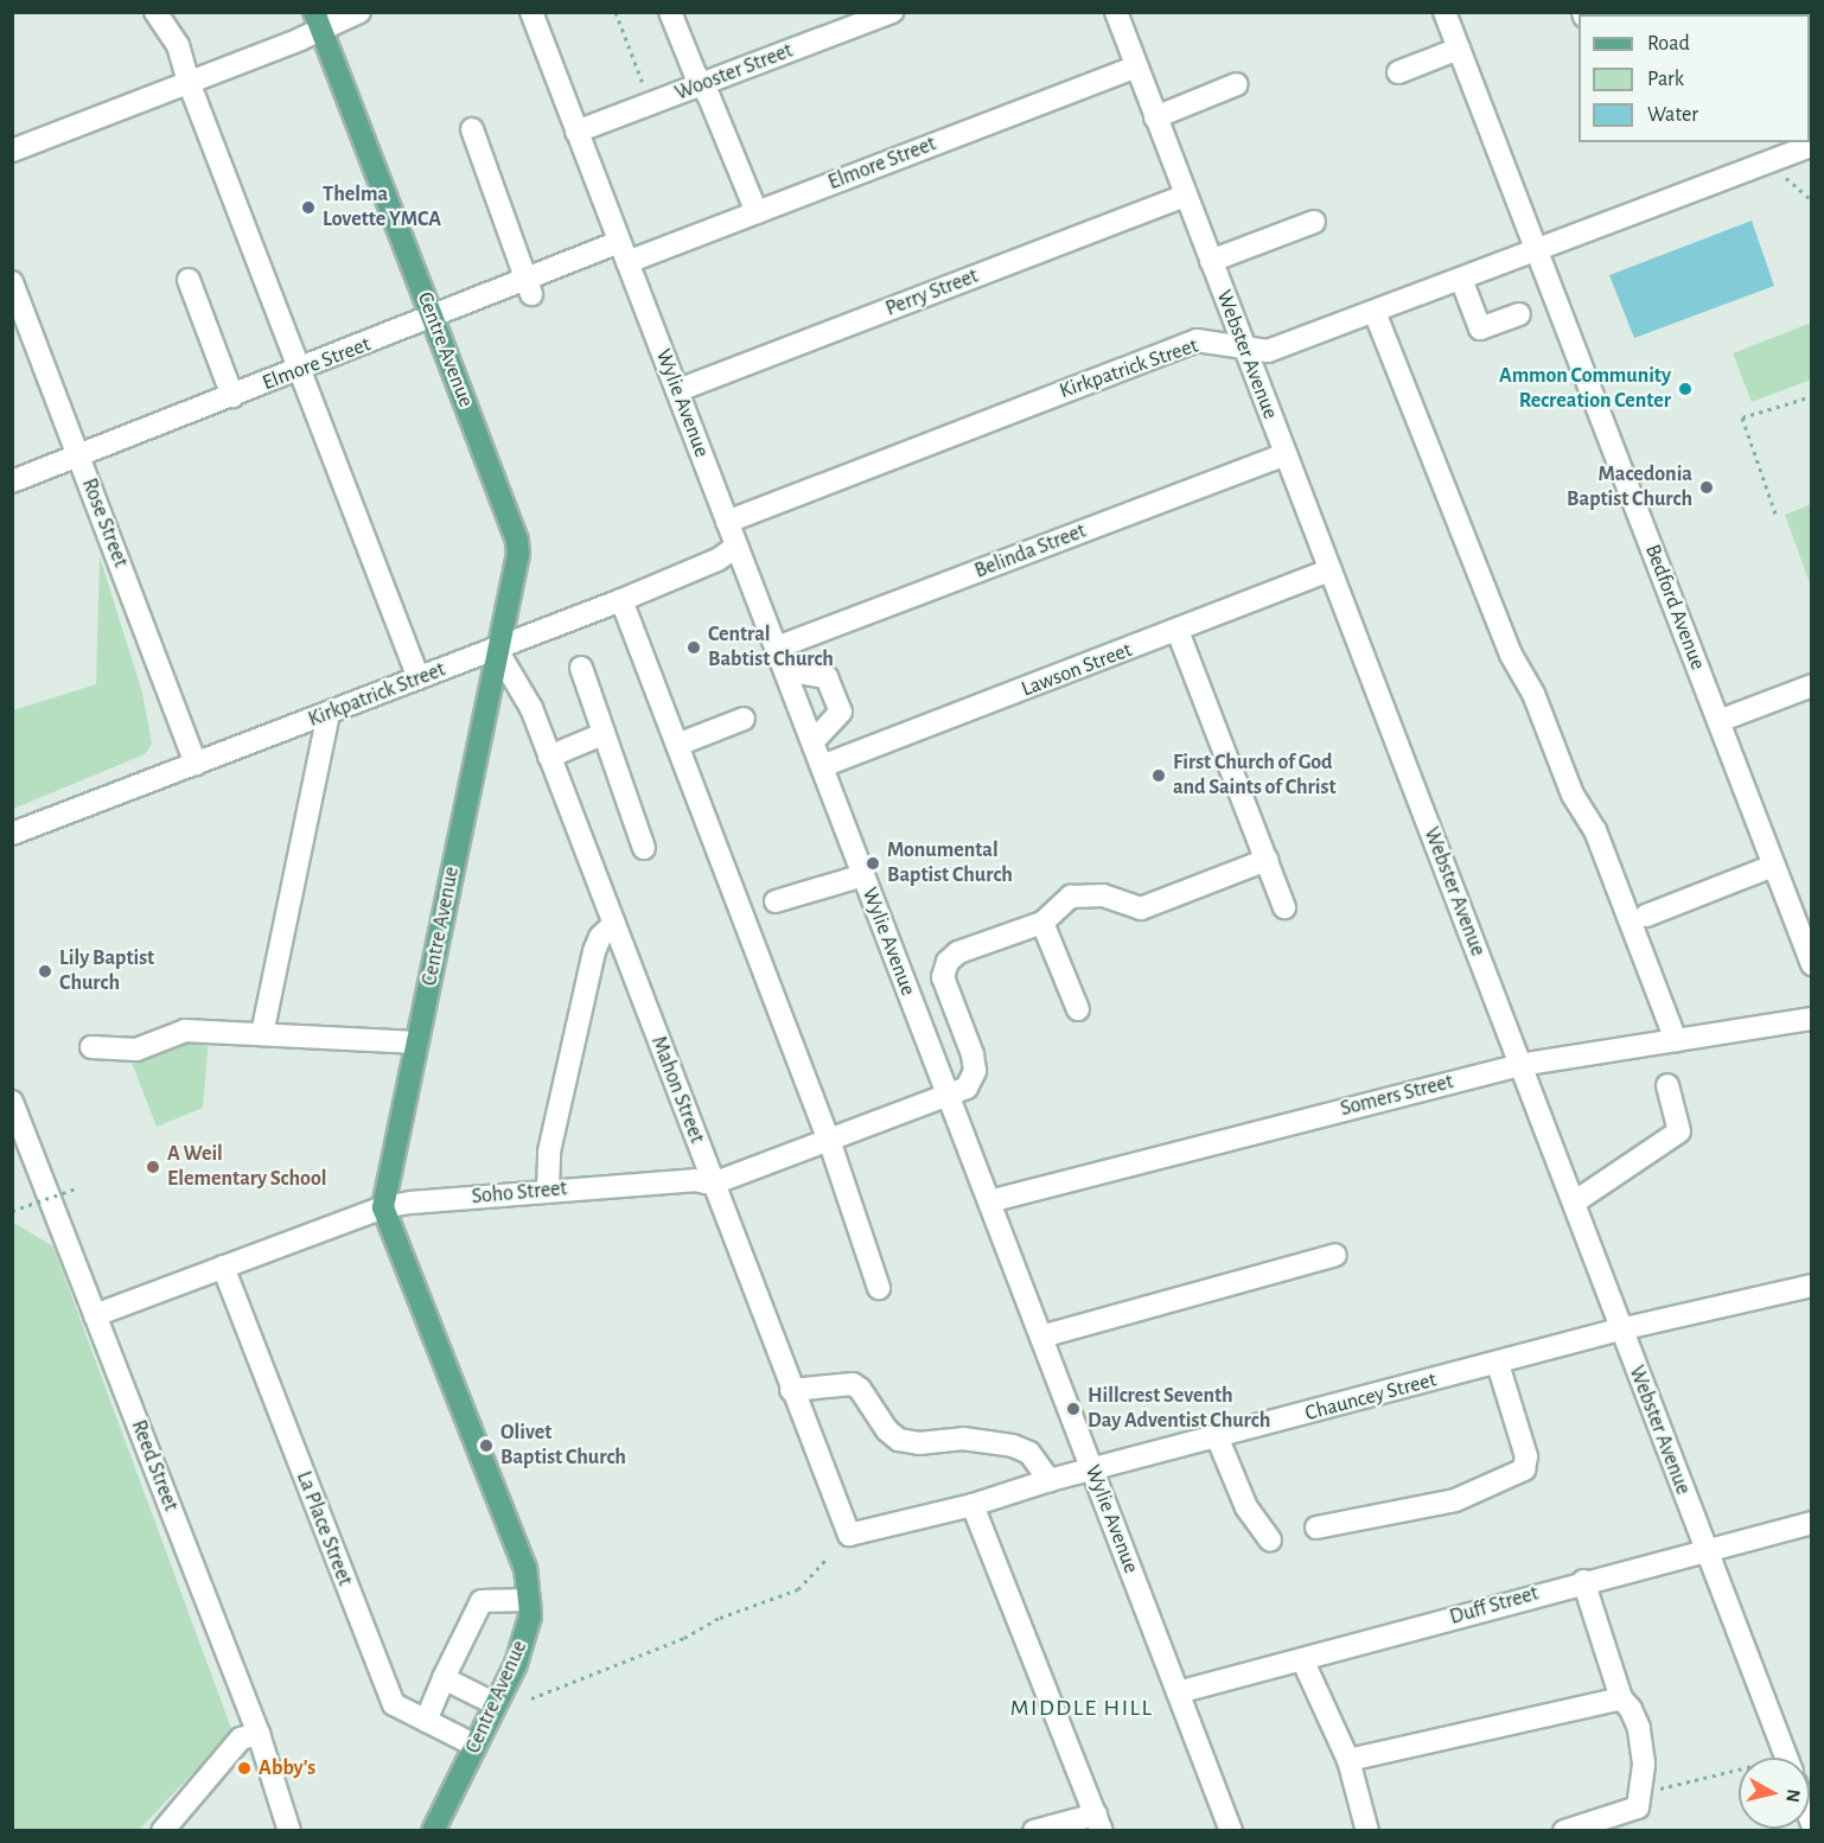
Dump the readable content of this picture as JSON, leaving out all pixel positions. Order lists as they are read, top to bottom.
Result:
{
  "streets": {
    "main road": ["Centre Avenue"],
    "street": [
      "Wooster Street",
      "Elmore Street",
      "Perry Street",
      "Webster Avenue",
      "Kirkpatrick Street",
      "Wylie Avenue",
      "Rose Street",
      "Belinda Street",
      "Bedford Avenue",
      "Lawson Street",
      "Mahon Street",
      "Somers Street",
      "Soho Street",
      "Chauncey Street",
      "Reed Street",
      "La Place Street",
      "Duff Street"
    ]
  },
  "crossings": [
    ["Wooster Street", "Wylie Avenue"],
    ["Elmore Street", "Centre Avenue"],
    ["Elmore Street", "Webster Avenue"],
    ["Elmore Street", "Wylie Avenue"],
    ["Elmore Street", "Rose Street"],
    ["Perry Street", "Webster Avenue"],
    ["Perry Street", "Wylie Avenue"],
    ["Centre Avenue", "Kirkpatrick Street"],
    ["Centre Avenue", "Mahon Street"],
    ["Centre Avenue", "Soho Street"],
    ["Centre Avenue", "La Place Street"],
    ["Webster Avenue", "Kirkpatrick Street"],
    ["Webster Avenue", "Belinda Street"],
    ["Webster Avenue", "Lawson Street"],
    ["Webster Avenue", "Somers Street"],
    ["Webster Avenue", "Chauncey Street"],
    ["Webster Avenue", "Duff Street"],
    ["Kirkpatrick Street", "Wylie Avenue"],
    ["Kirkpatrick Street", "Rose Street"],
    ["Kirkpatrick Street", "Bedford Avenue"],
    ["Kirkpatrick Street", "Mahon Street"],
    ["Wylie Avenue", "Belinda Street"],
    ["Wylie Avenue", "Lawson Street"],
    ["Wylie Avenue", "Somers Street"],
    ["Wylie Avenue", "Soho Street"],
    ["Wylie Avenue", "Chauncey Street"],
    ["Wylie Avenue", "Duff Street"],
    ["Mahon Street", "Soho Street"],
    ["Mahon Street", "Chauncey Street"],
    ["Soho Street", "Reed Street"],
    ["Soho Street", "La Place Street"]
  ],
  "districts": ["MIDDLE HILL"],
  "places": [
    "Thelma Lovette YMCA",
    "Ammon Community Recreation Center",
    "Macedonia Baptist Church",
    "Central Babtist Church",
    "First Church of God and Saints of Christ",
    "Monumental Baptist Church",
    "Lily Baptist Church",
    "A Weil Elementary School",
    "Hillcrest Seventh Day Adventist Church",
    "Olivet Baptist Church",
    "Abby's"
  ],
  "legend": ["Road", "Park", "Water"],
  "north": "right"
}
